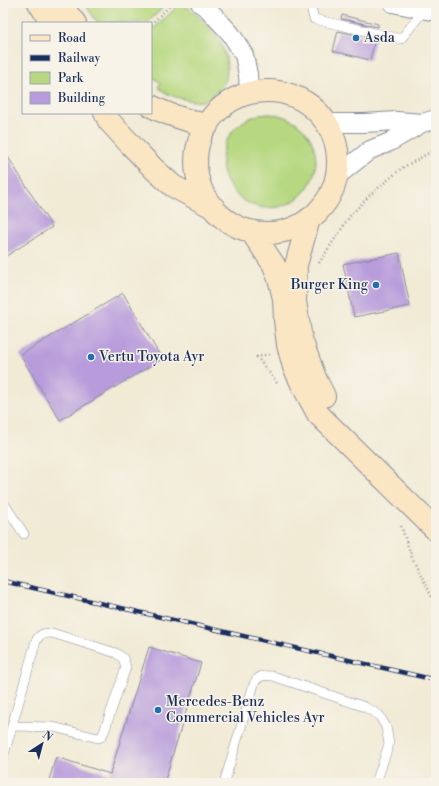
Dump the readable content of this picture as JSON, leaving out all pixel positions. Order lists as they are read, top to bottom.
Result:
{
  "places": [
    "Asda",
    "Burger King",
    "Vertu Toyota Ayr",
    "Mercedes-Benz Commercial Vehicles Ayr"
  ],
  "legend": [
    "Road",
    "Railway",
    "Park",
    "Building"
  ],
  "north": "top right"
}
